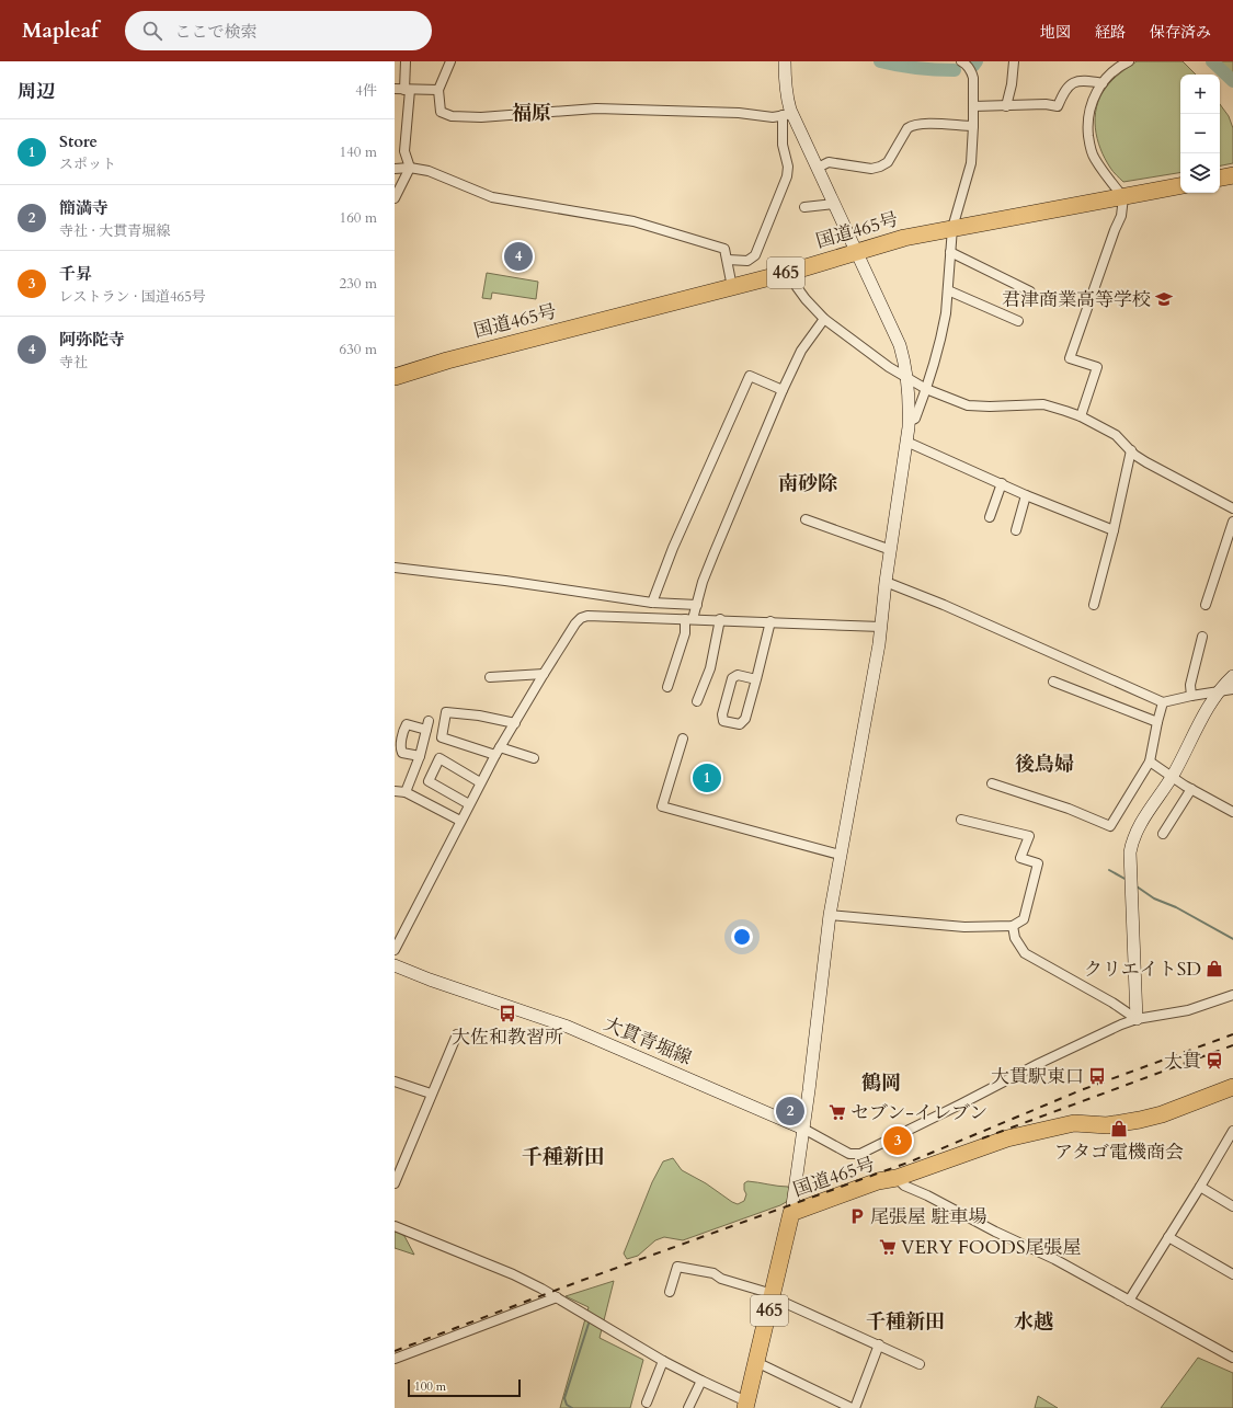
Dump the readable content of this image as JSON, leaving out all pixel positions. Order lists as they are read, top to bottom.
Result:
{
  "streets": {
    "highway": ["国道465号", "465"],
    "street": ["大貫青堀線"]
  },
  "districts": [
    "福原",
    "南砂除",
    "後鳥婦",
    "鶴岡",
    "千種新田",
    "千種新田",
    "水越"
  ],
  "places": {
    "school or university": ["君津商業高等学校"],
    "shop": ["クリエイトSD", "アタゴ電機商会"],
    "bus stop": ["大佐和教習所", "大貫駅東口"],
    "station": ["大貫"],
    "supermarket": ["セブン-イレブン", "VERY FOODS尾張屋"],
    "parking": ["尾張屋 駐車場"]
  },
  "scale_bar": "100 m",
  "page": {
    "header": "Mapleaf",
    "search": "ここで検索",
    "nav": ["地図", "経路", "保存済み"],
    "heading": ["周辺", "4件"],
    "map_buttons": ["+", "−"],
    "list": [
      {
        "mark": "1",
        "name": "Store",
        "note": "スポット",
        "value": "140 m"
      },
      {
        "mark": "2",
        "name": "簡満寺",
        "note": "寺社 · 大貫青堀線",
        "value": "160 m"
      },
      {
        "mark": "3",
        "name": "千昇",
        "note": "レストラン · 国道465号",
        "value": "230 m"
      },
      {
        "mark": "4",
        "name": "阿弥陀寺",
        "note": "寺社",
        "value": "630 m"
      }
    ],
    "pins": [
      "4",
      "1",
      "2",
      "3"
    ],
    "scale": "100 m"
  }
}
